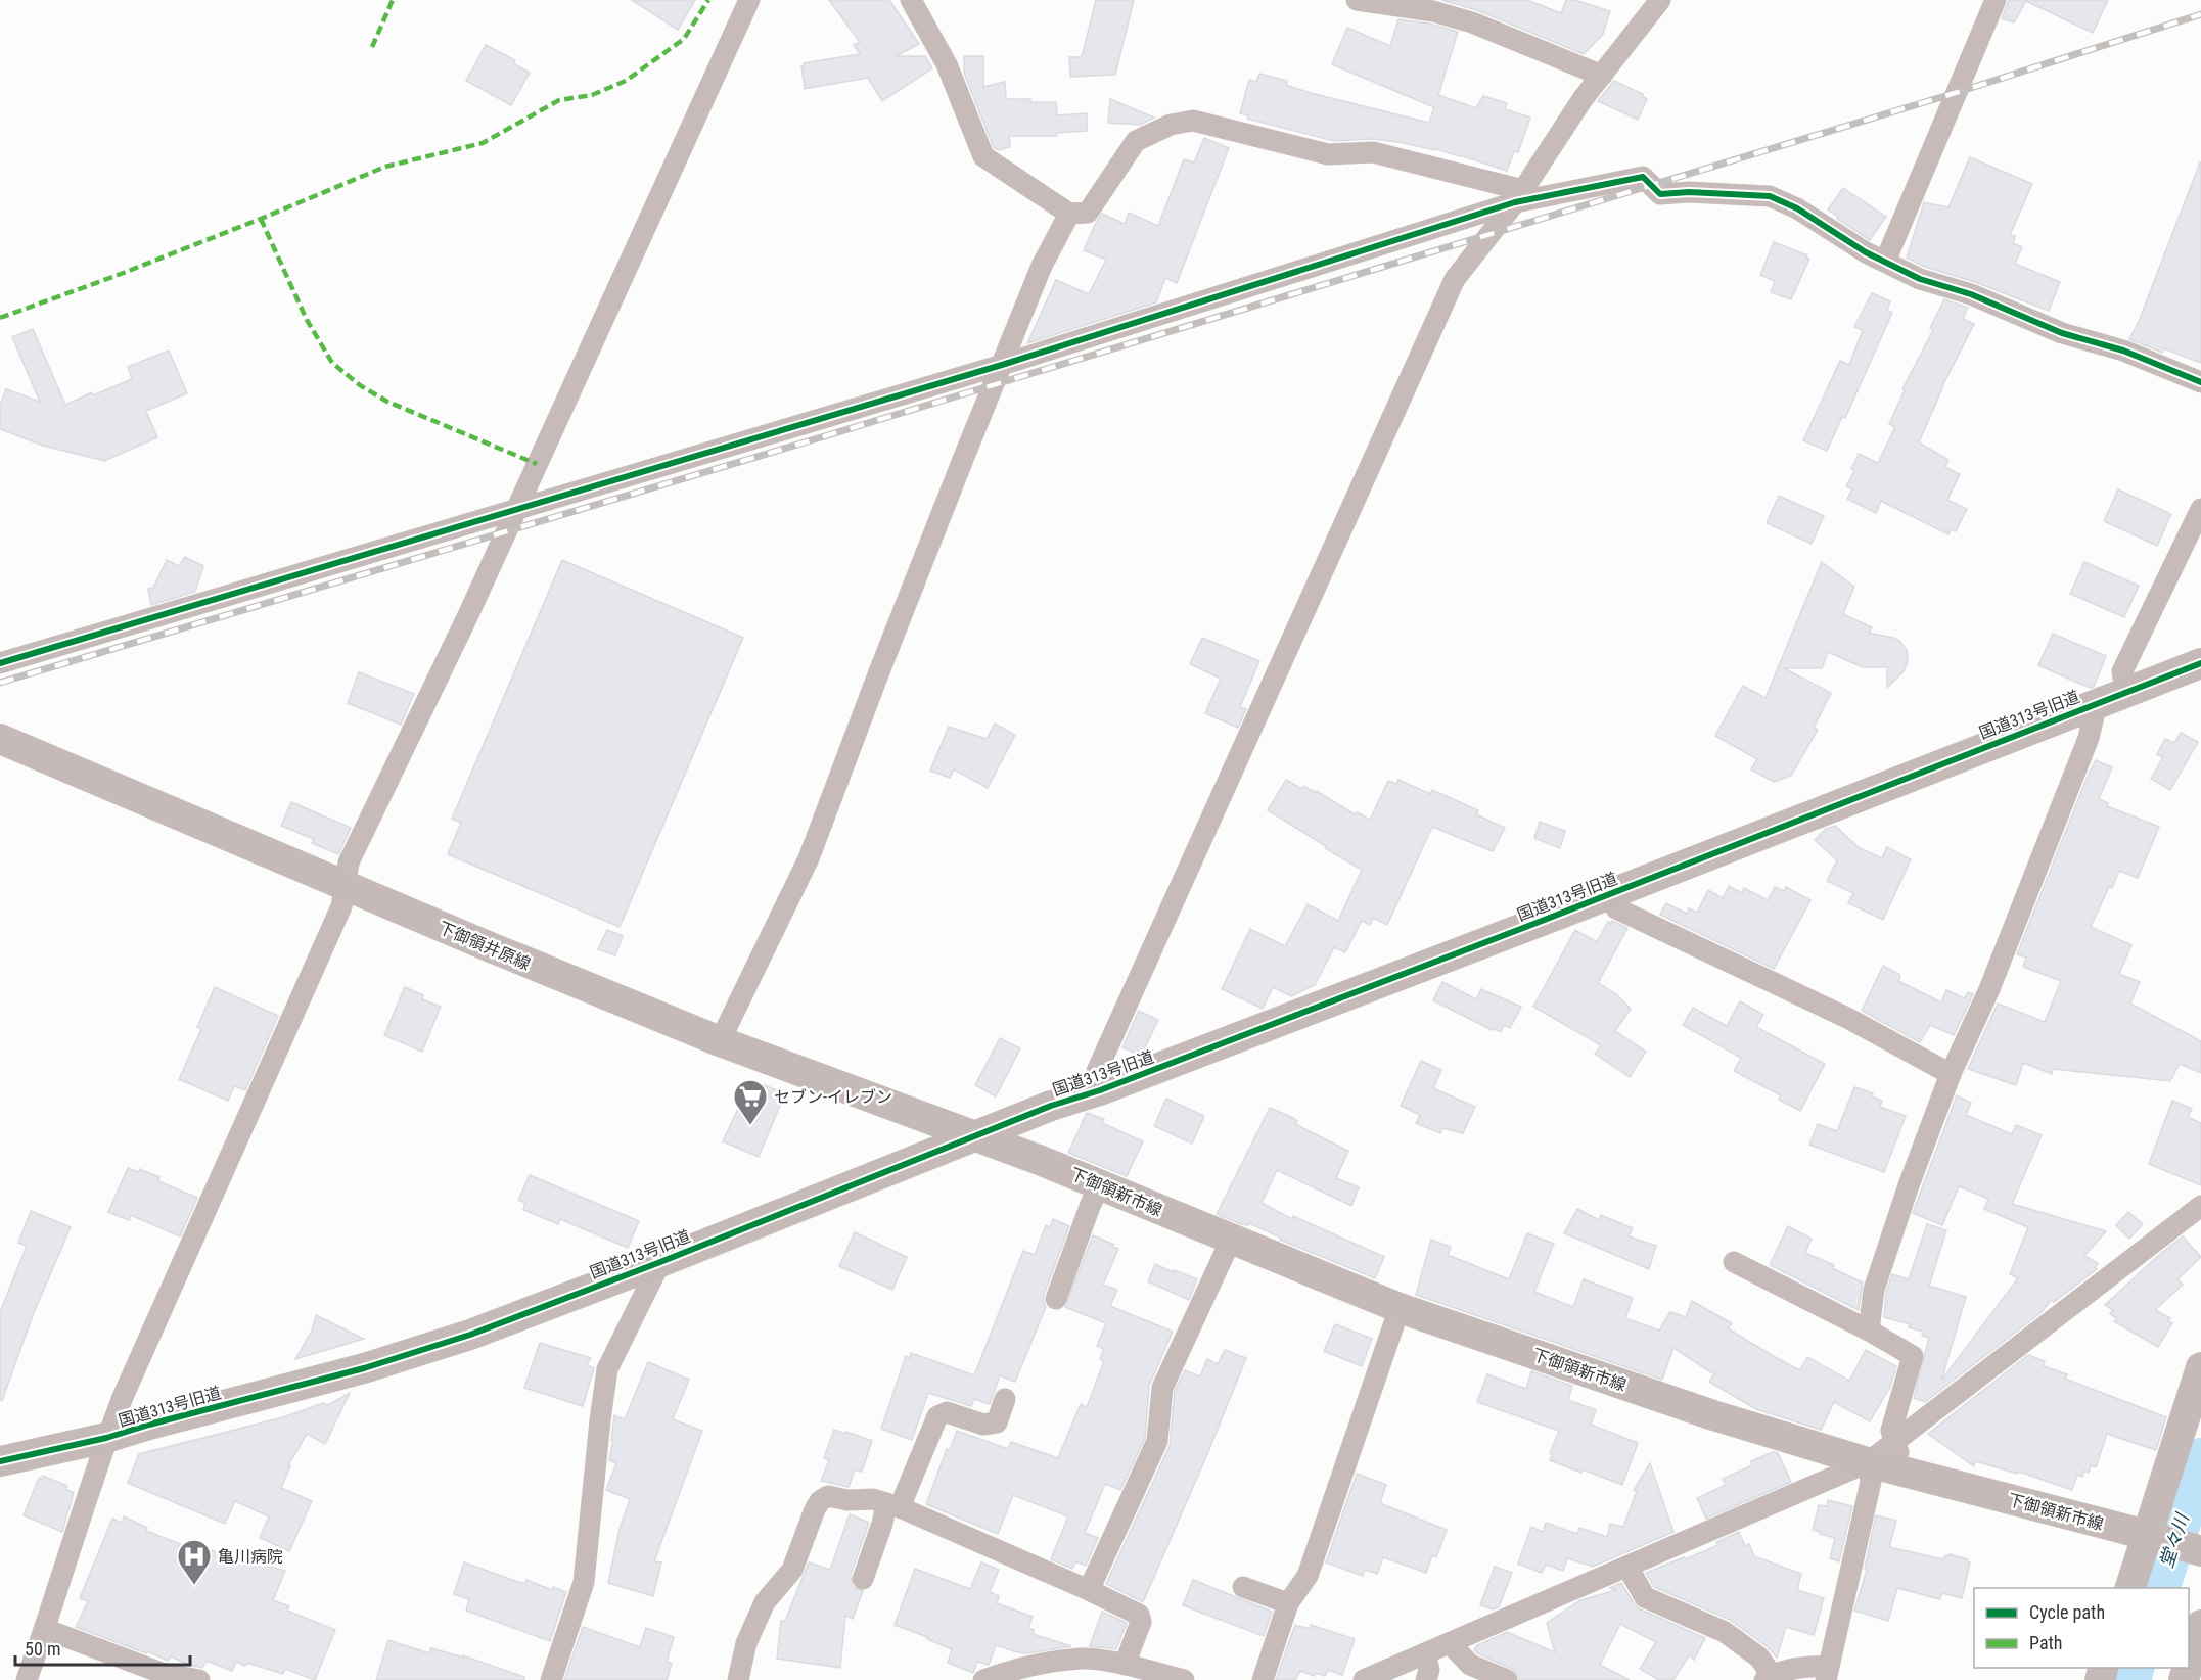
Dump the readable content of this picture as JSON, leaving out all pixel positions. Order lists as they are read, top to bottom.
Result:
{
  "streets": {
    "street": ["国道313号旧道", "下御領井原線", "下御領新市線"]
  },
  "crossings": [
    ["国道313号旧道", "下御領井原線"],
    ["国道313号旧道", "下御領新市線"],
    ["下御領井原線", "下御領新市線"]
  ],
  "water": ["堂々川"],
  "places": {
    "supermarket": ["セブン-イレブン"],
    "hospital": ["亀川病院"]
  },
  "legend": ["Cycle path", "Path"],
  "scale_bar": "50 m"
}
